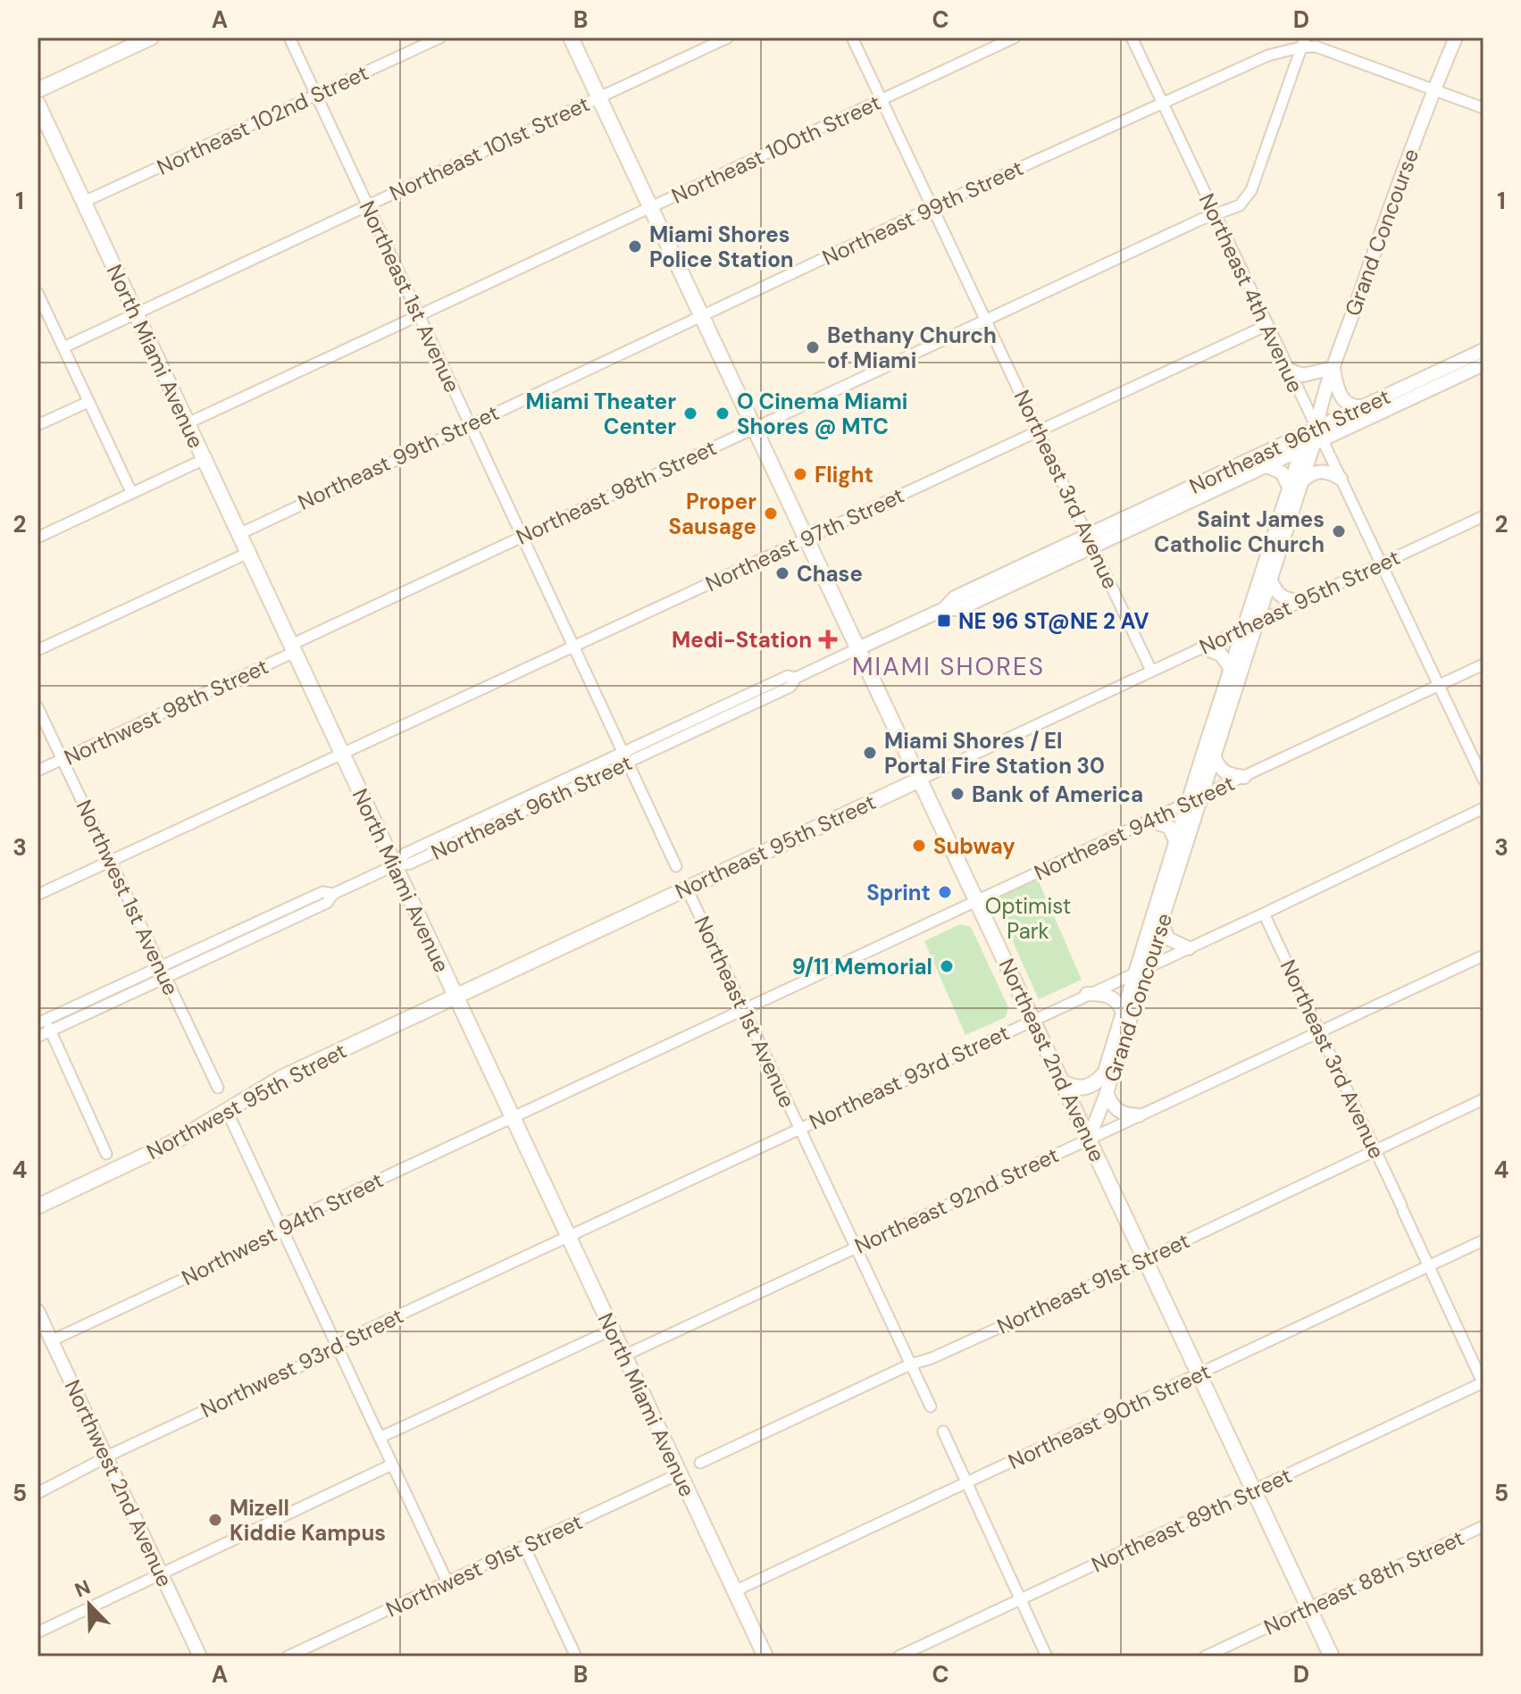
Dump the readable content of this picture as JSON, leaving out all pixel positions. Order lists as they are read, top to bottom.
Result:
{
  "streets": {
    "main road": [
      "North Miami Avenue",
      "Northeast 95th Street",
      "Northeast 2nd Avenue",
      "Northwest 95th Street"
    ],
    "street": [
      "Northeast 102nd Street",
      "Northeast 101st Street",
      "Northeast 100th Street",
      "Northeast 99th Street",
      "Grand Concourse",
      "Northeast 4th Avenue",
      "Northeast 1st Avenue",
      "Northeast 96th Street",
      "Northeast 3rd Avenue",
      "Northeast 98th Street",
      "Northeast 97th Street",
      "Northwest 98th Street",
      "Northeast 94th Street",
      "Northwest 1st Avenue",
      "Northeast 93rd Street",
      "Northeast 92nd Street",
      "Northwest 94th Street",
      "Northeast 91st Street",
      "Northwest 93rd Street",
      "Northeast 90th Street",
      "Northwest 2nd Avenue",
      "Northeast 89th Street",
      "Northwest 91st Street",
      "Northeast 88th Street"
    ]
  },
  "crossings": [
    ["Northeast 102nd Street", "Northeast 1st Avenue"],
    ["Northeast 102nd Street", "North Miami Avenue"],
    ["Northeast 101st Street", "Northeast 1st Avenue"],
    ["Northeast 101st Street", "North Miami Avenue"],
    ["Northeast 101st Street", "Northeast 2nd Avenue"],
    ["Northeast 100th Street", "Northeast 1st Avenue"],
    ["Northeast 100th Street", "North Miami Avenue"],
    ["Northeast 100th Street", "Northeast 3rd Avenue"],
    ["Northeast 100th Street", "Northeast 2nd Avenue"],
    ["Northeast 99th Street", "Northeast 4th Avenue"],
    ["Northeast 99th Street", "Northeast 1st Avenue"],
    ["Northeast 99th Street", "North Miami Avenue"],
    ["Northeast 99th Street", "Northeast 3rd Avenue"],
    ["Northeast 99th Street", "Northeast 98th Street"],
    ["Northeast 99th Street", "Northeast 2nd Avenue"],
    ["Grand Concourse", "Northeast 4th Avenue"],
    ["Grand Concourse", "Northeast 96th Street"],
    ["Grand Concourse", "Northeast 95th Street"],
    ["Grand Concourse", "Northeast 94th Street"],
    ["Grand Concourse", "Northeast 2nd Avenue"],
    ["Grand Concourse", "Northeast 93rd Street"],
    ["Grand Concourse", "Northeast 92nd Street"],
    ["Northeast 4th Avenue", "Northeast 96th Street"],
    ["Northeast 4th Avenue", "Northeast 98th Street"],
    ["Northeast 4th Avenue", "Northeast 97th Street"],
    ["Northeast 4th Avenue", "Northeast 95th Street"],
    ["Northeast 4th Avenue", "Northeast 94th Street"],
    ["Northeast 1st Avenue", "Northeast 96th Street"],
    ["Northeast 1st Avenue", "Northeast 98th Street"],
    ["Northeast 1st Avenue", "Northeast 97th Street"],
    ["Northeast 1st Avenue", "Northeast 95th Street"],
    ["Northeast 1st Avenue", "Northeast 94th Street"],
    ["Northeast 1st Avenue", "Northeast 93rd Street"],
    ["Northeast 1st Avenue", "Northeast 92nd Street"],
    ["Northeast 1st Avenue", "Northeast 91st Street"],
    ["North Miami Avenue", "Northeast 96th Street"],
    ["North Miami Avenue", "Northeast 98th Street"],
    ["North Miami Avenue", "Northeast 97th Street"],
    ["North Miami Avenue", "Northeast 95th Street"],
    ["North Miami Avenue", "Northwest 98th Street"],
    ["North Miami Avenue", "Northeast 94th Street"],
    ["North Miami Avenue", "Northeast 93rd Street"],
    ["North Miami Avenue", "Northwest 95th Street"],
    ["North Miami Avenue", "Northeast 92nd Street"],
    ["North Miami Avenue", "Northwest 94th Street"],
    ["North Miami Avenue", "Northwest 93rd Street"],
    ["North Miami Avenue", "Northeast 90th Street"],
    ["North Miami Avenue", "Northwest 91st Street"],
    ["Northeast 96th Street", "Northeast 3rd Avenue"],
    ["Northeast 96th Street", "Northeast 2nd Avenue"],
    ["Northeast 3rd Avenue", "Northeast 98th Street"],
    ["Northeast 3rd Avenue", "Northeast 97th Street"],
    ["Northeast 3rd Avenue", "Northeast 95th Street"],
    ["Northeast 3rd Avenue", "Northeast 93rd Street"],
    ["Northeast 3rd Avenue", "Northeast 92nd Street"],
    ["Northeast 3rd Avenue", "Northeast 91st Street"],
    ["Northeast 3rd Avenue", "Northeast 90th Street"],
    ["Northeast 3rd Avenue", "Northeast 89th Street"],
    ["Northeast 98th Street", "Northwest 98th Street"],
    ["Northeast 98th Street", "Northeast 2nd Avenue"],
    ["Northeast 97th Street", "Northwest 1st Avenue"],
    ["Northeast 97th Street", "Northeast 2nd Avenue"],
    ["Northeast 95th Street", "Northeast 2nd Avenue"],
    ["Northeast 95th Street", "Northwest 95th Street"],
    ["Northwest 98th Street", "Northwest 1st Avenue"],
    ["Northeast 94th Street", "Northeast 2nd Avenue"],
    ["Northeast 94th Street", "Northwest 94th Street"],
    ["Northeast 2nd Avenue", "Northeast 93rd Street"],
    ["Northeast 2nd Avenue", "Northeast 92nd Street"],
    ["Northeast 2nd Avenue", "Northeast 91st Street"],
    ["Northeast 2nd Avenue", "Northeast 90th Street"],
    ["Northeast 2nd Avenue", "Northeast 89th Street"],
    ["Northeast 2nd Avenue", "Northeast 88th Street"],
    ["Northeast 93rd Street", "Northwest 93rd Street"],
    ["Northwest 94th Street", "Northwest 2nd Avenue"],
    ["Northwest 93rd Street", "Northwest 2nd Avenue"]
  ],
  "districts": ["MIAMI SHORES"],
  "parks": ["Optimist Park"],
  "places": {
    "other": [
      "Miami Shores Police Station",
      "Bethany Church of Miami",
      "Miami Theater Center",
      "O Cinema Miami Shores @ MTC",
      "Flight",
      "Proper Sausage",
      "Saint James Catholic Church",
      "Chase",
      "Miami Shores / El Portal Fire Station 30",
      "Bank of America",
      "Subway",
      "Sprint",
      "9/11 Memorial",
      "Mizell Kiddie Kampus"
    ],
    "transit": ["NE 96 ST@NE 2 AV"],
    "health": ["Medi-Station"]
  },
  "north": "top left",
  "grid": {
    "columns": [
      "A",
      "B",
      "C",
      "D"
    ],
    "rows": [
      "1",
      "2",
      "3",
      "4",
      "5"
    ]
  }
}
